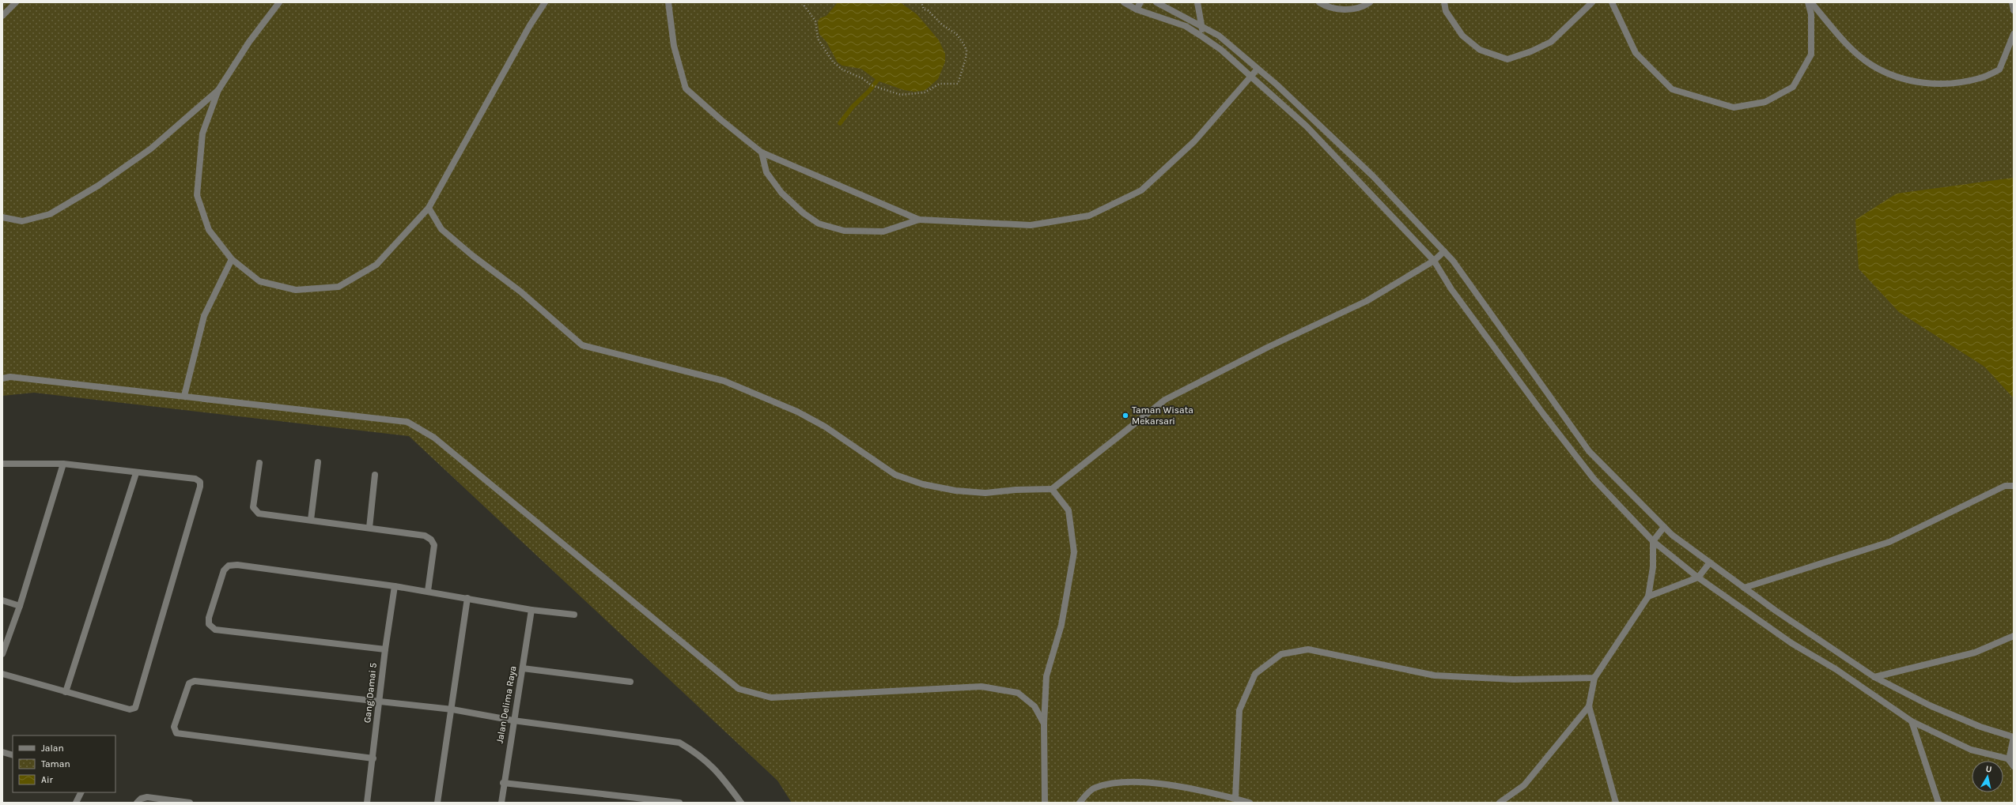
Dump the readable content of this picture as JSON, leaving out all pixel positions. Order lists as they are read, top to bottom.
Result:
{
  "streets": {
    "street": ["Gang Damai 5", "Jalan Delima Raya"]
  },
  "places": ["Taman Wisata Mekarsari"],
  "legend": ["Jalan", "Taman", "Air"],
  "north": "top"
}
